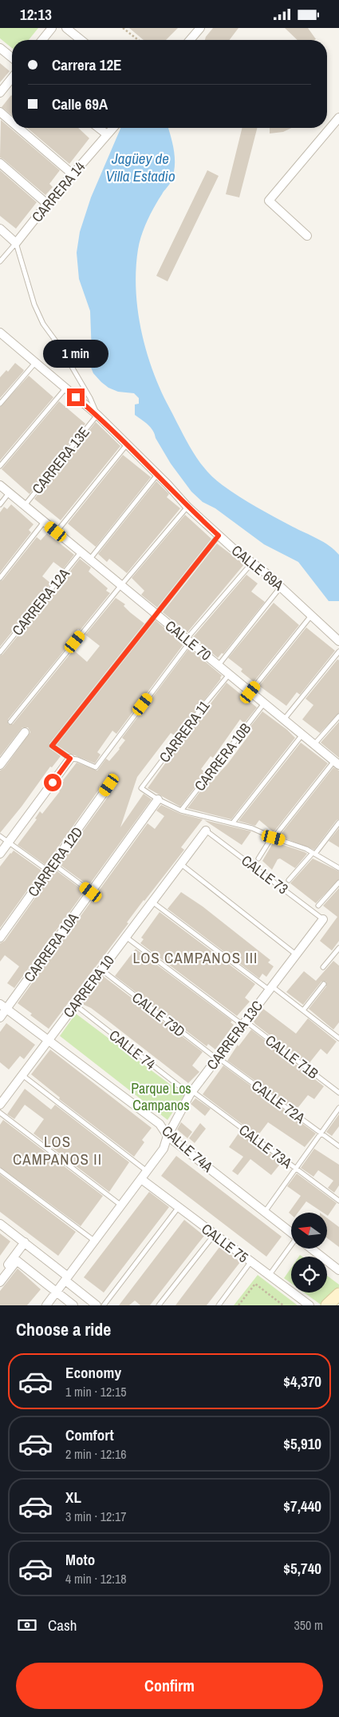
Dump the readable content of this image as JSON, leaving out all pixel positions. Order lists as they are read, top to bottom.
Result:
{
  "streets": {
    "street": [
      "CARRERA 14",
      "CALLE 69A",
      "CALLE 70",
      "CARRERA 12D",
      "CARRERA 10A",
      "CARRERA 10",
      "CARRERA 13C",
      "CALLE 74A",
      "CALLE 75"
    ],
    "lane": [
      "CARRERA 13E",
      "CARRERA 12A",
      "CARRERA 11",
      "CARRERA 10B",
      "CALLE 73",
      "CALLE 73D",
      "CALLE 74",
      "CALLE 71B",
      "CALLE 72A",
      "CALLE 73A"
    ]
  },
  "crossings": [
    ["CARRERA 13E", "CALLE 69A"],
    ["CARRERA 13E", "CALLE 70"],
    ["CARRERA 12A", "CALLE 70"],
    ["CALLE 70", "CARRERA 11"],
    ["CALLE 70", "CARRERA 10B"],
    ["CARRERA 11", "CARRERA 10A"],
    ["CALLE 73", "CARRERA 10"],
    ["CALLE 73", "CARRERA 13C"],
    ["CARRERA 10A", "CALLE 74A"],
    ["CARRERA 10", "CALLE 73D"],
    ["CARRERA 10", "CALLE 74"],
    ["CARRERA 10", "CALLE 71B"],
    ["CARRERA 10", "CALLE 74A"],
    ["CALLE 73D", "CARRERA 13C"],
    ["CALLE 73D", "CALLE 72A"],
    ["CARRERA 13C", "CALLE 74"],
    ["CARRERA 13C", "CALLE 71B"],
    ["CARRERA 13C", "CALLE 72A"],
    ["CARRERA 13C", "CALLE 73A"],
    ["CARRERA 13C", "CALLE 74A"],
    ["CARRERA 13C", "CALLE 75"],
    ["CALLE 74", "CALLE 73A"]
  ],
  "districts": ["LOS CAMPANOS III", "LOS CAMPANOS II"],
  "water": ["Jagüey de Villa Estadio"],
  "parks": ["Parque Los Campanos"],
  "north": "left",
  "page": {
    "status": "12:13",
    "banner": ["Carrera 12E", "Calle 69A"],
    "bubble": "1 min",
    "heading": "Choose a ride",
    "list": [
      {
        "name": "Economy",
        "note": "1 min · 12:15",
        "value": "$4,370"
      },
      {
        "name": "Comfort",
        "note": "2 min · 12:16",
        "value": "$5,910"
      },
      {
        "name": "XL",
        "note": "3 min · 12:17",
        "value": "$7,440"
      },
      {
        "name": "Moto",
        "note": "4 min · 12:18",
        "value": "$5,740"
      }
    ],
    "pay": ["Cash", "350 m"],
    "buttons": "Confirm"
  }
}
